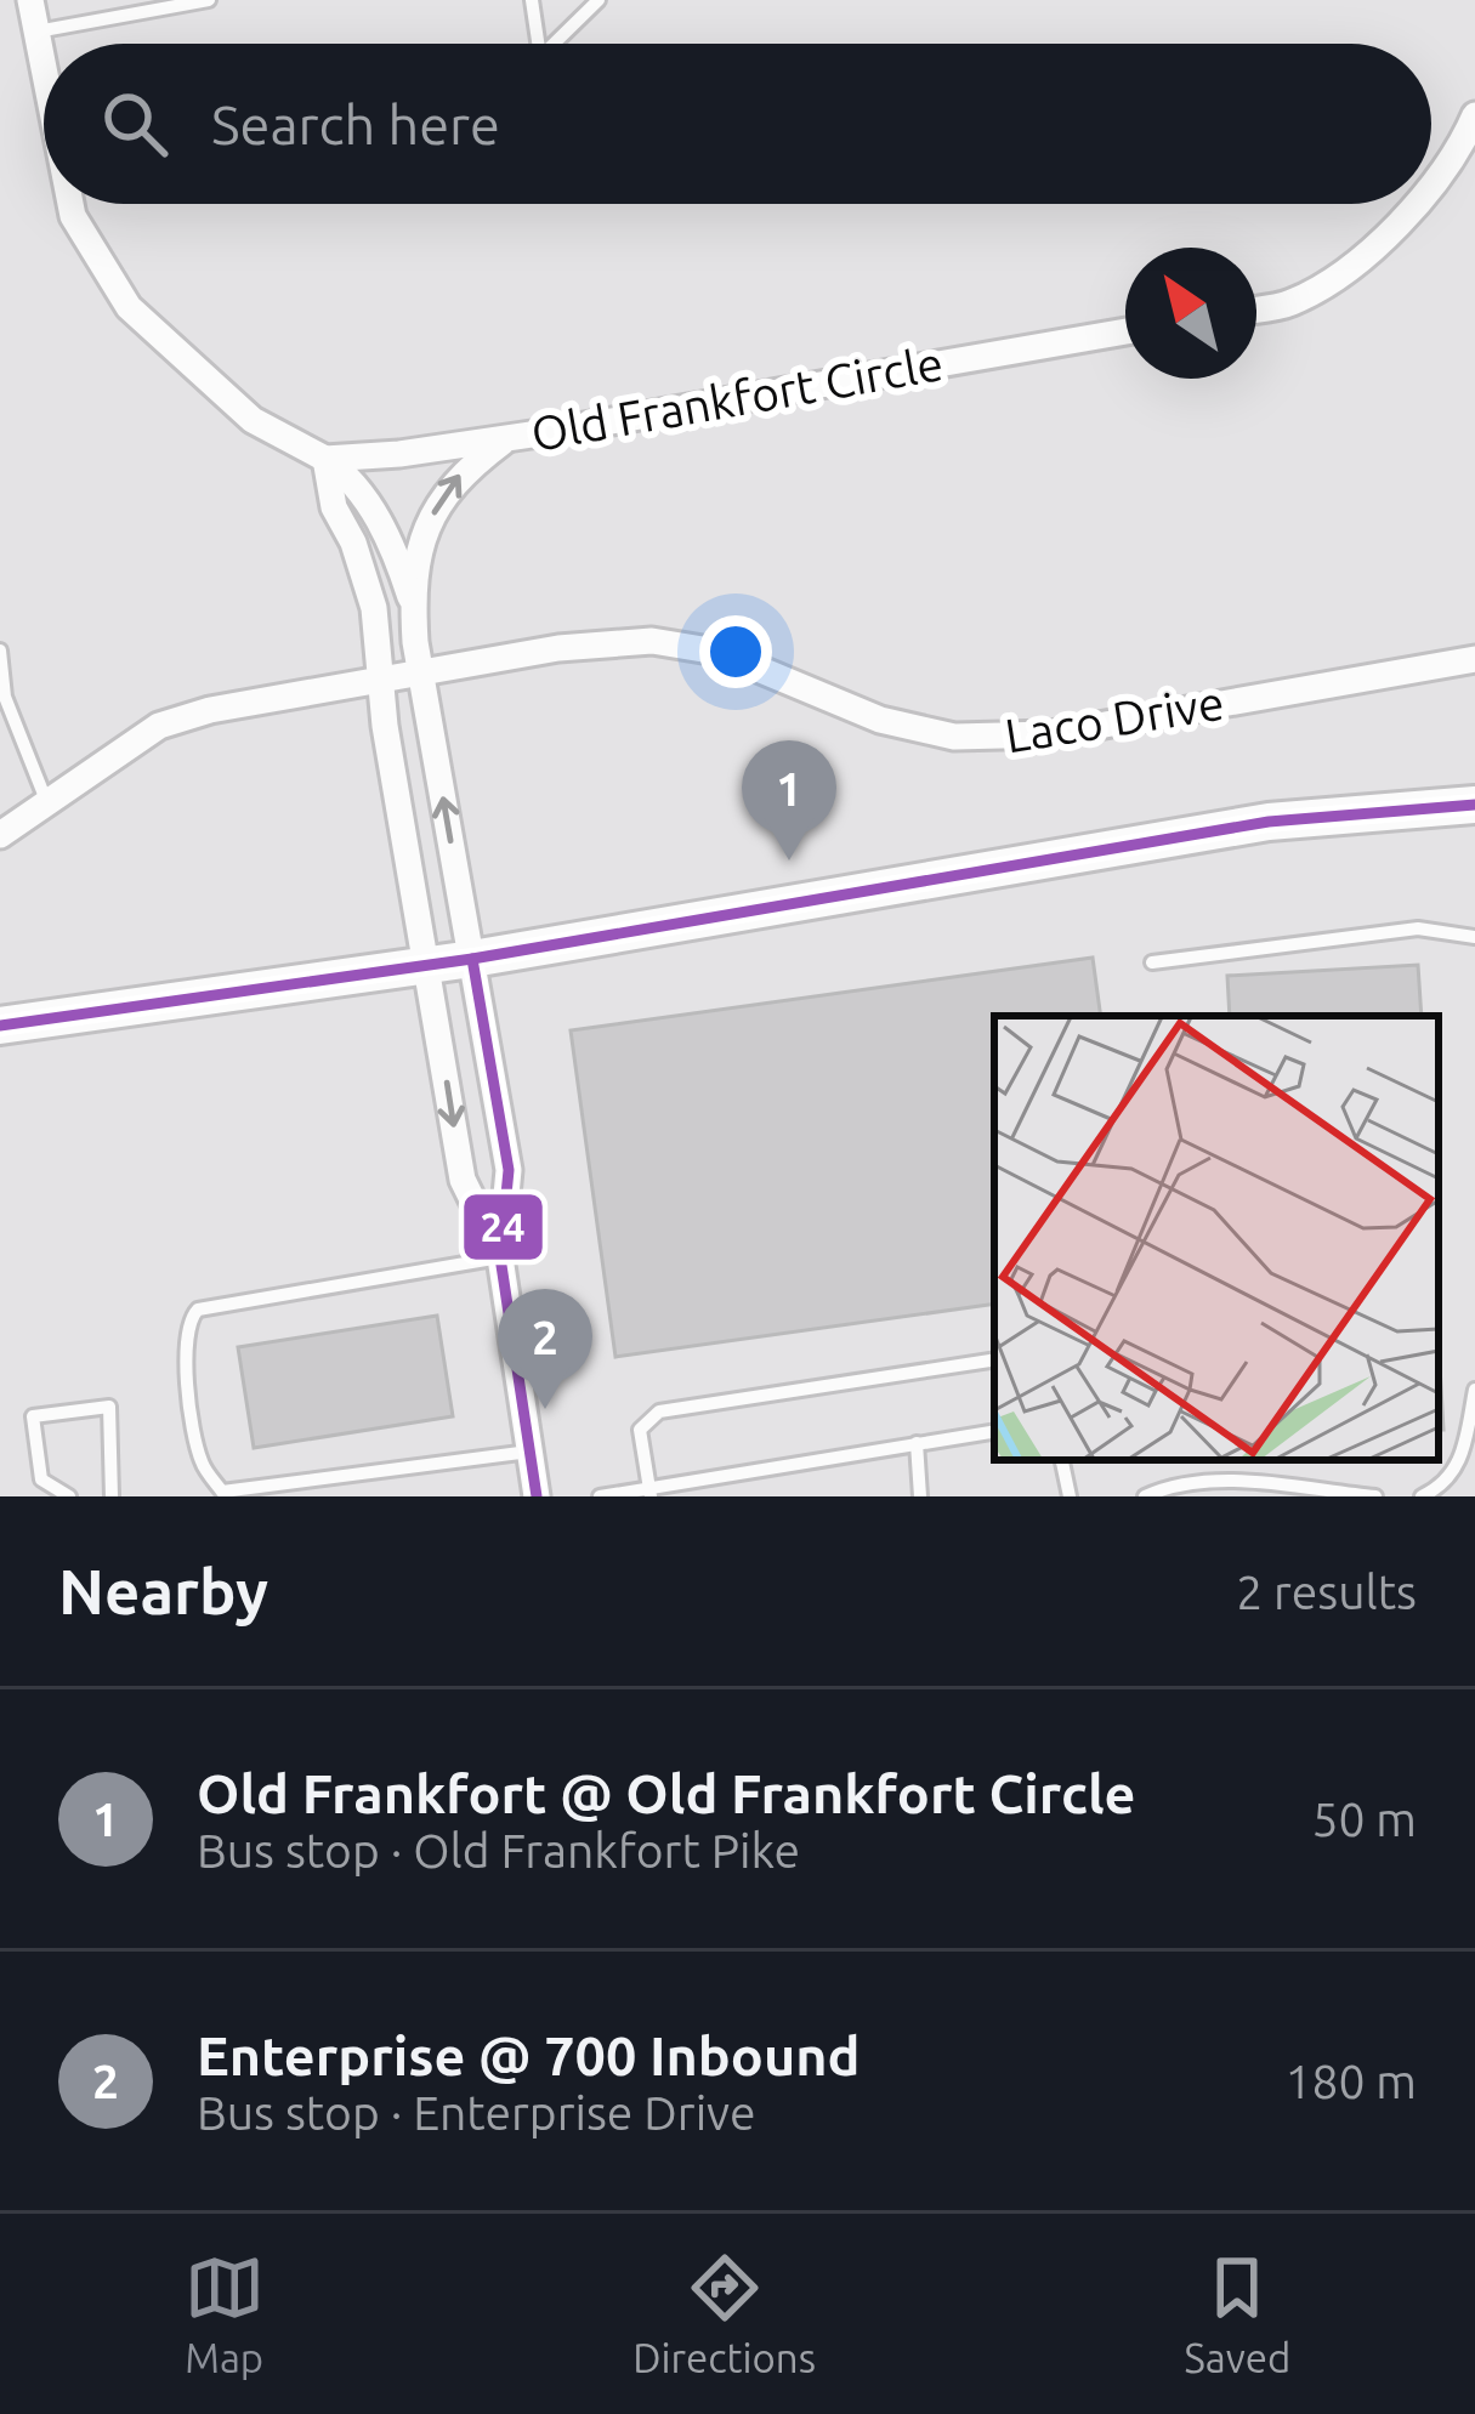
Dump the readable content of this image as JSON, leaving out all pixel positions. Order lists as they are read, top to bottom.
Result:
{
  "streets": {
    "street": ["Old Frankfort Circle", "Laco Drive"]
  },
  "lines": ["transit line 24"],
  "north": "top left",
  "page": {
    "search": "Search here",
    "pins": ["1", "2"],
    "heading": ["Nearby", "2 results"],
    "list": [
      {
        "mark": "1",
        "name": "Old Frankfort @ Old Frankfort Circle",
        "note": "Bus stop · Old Frankfort Pike",
        "value": "50 m"
      },
      {
        "mark": "2",
        "name": "Enterprise @ 700 Inbound",
        "note": "Bus stop · Enterprise Drive",
        "value": "180 m"
      }
    ],
    "nav": ["Map", "Directions", "Saved"]
  }
}
